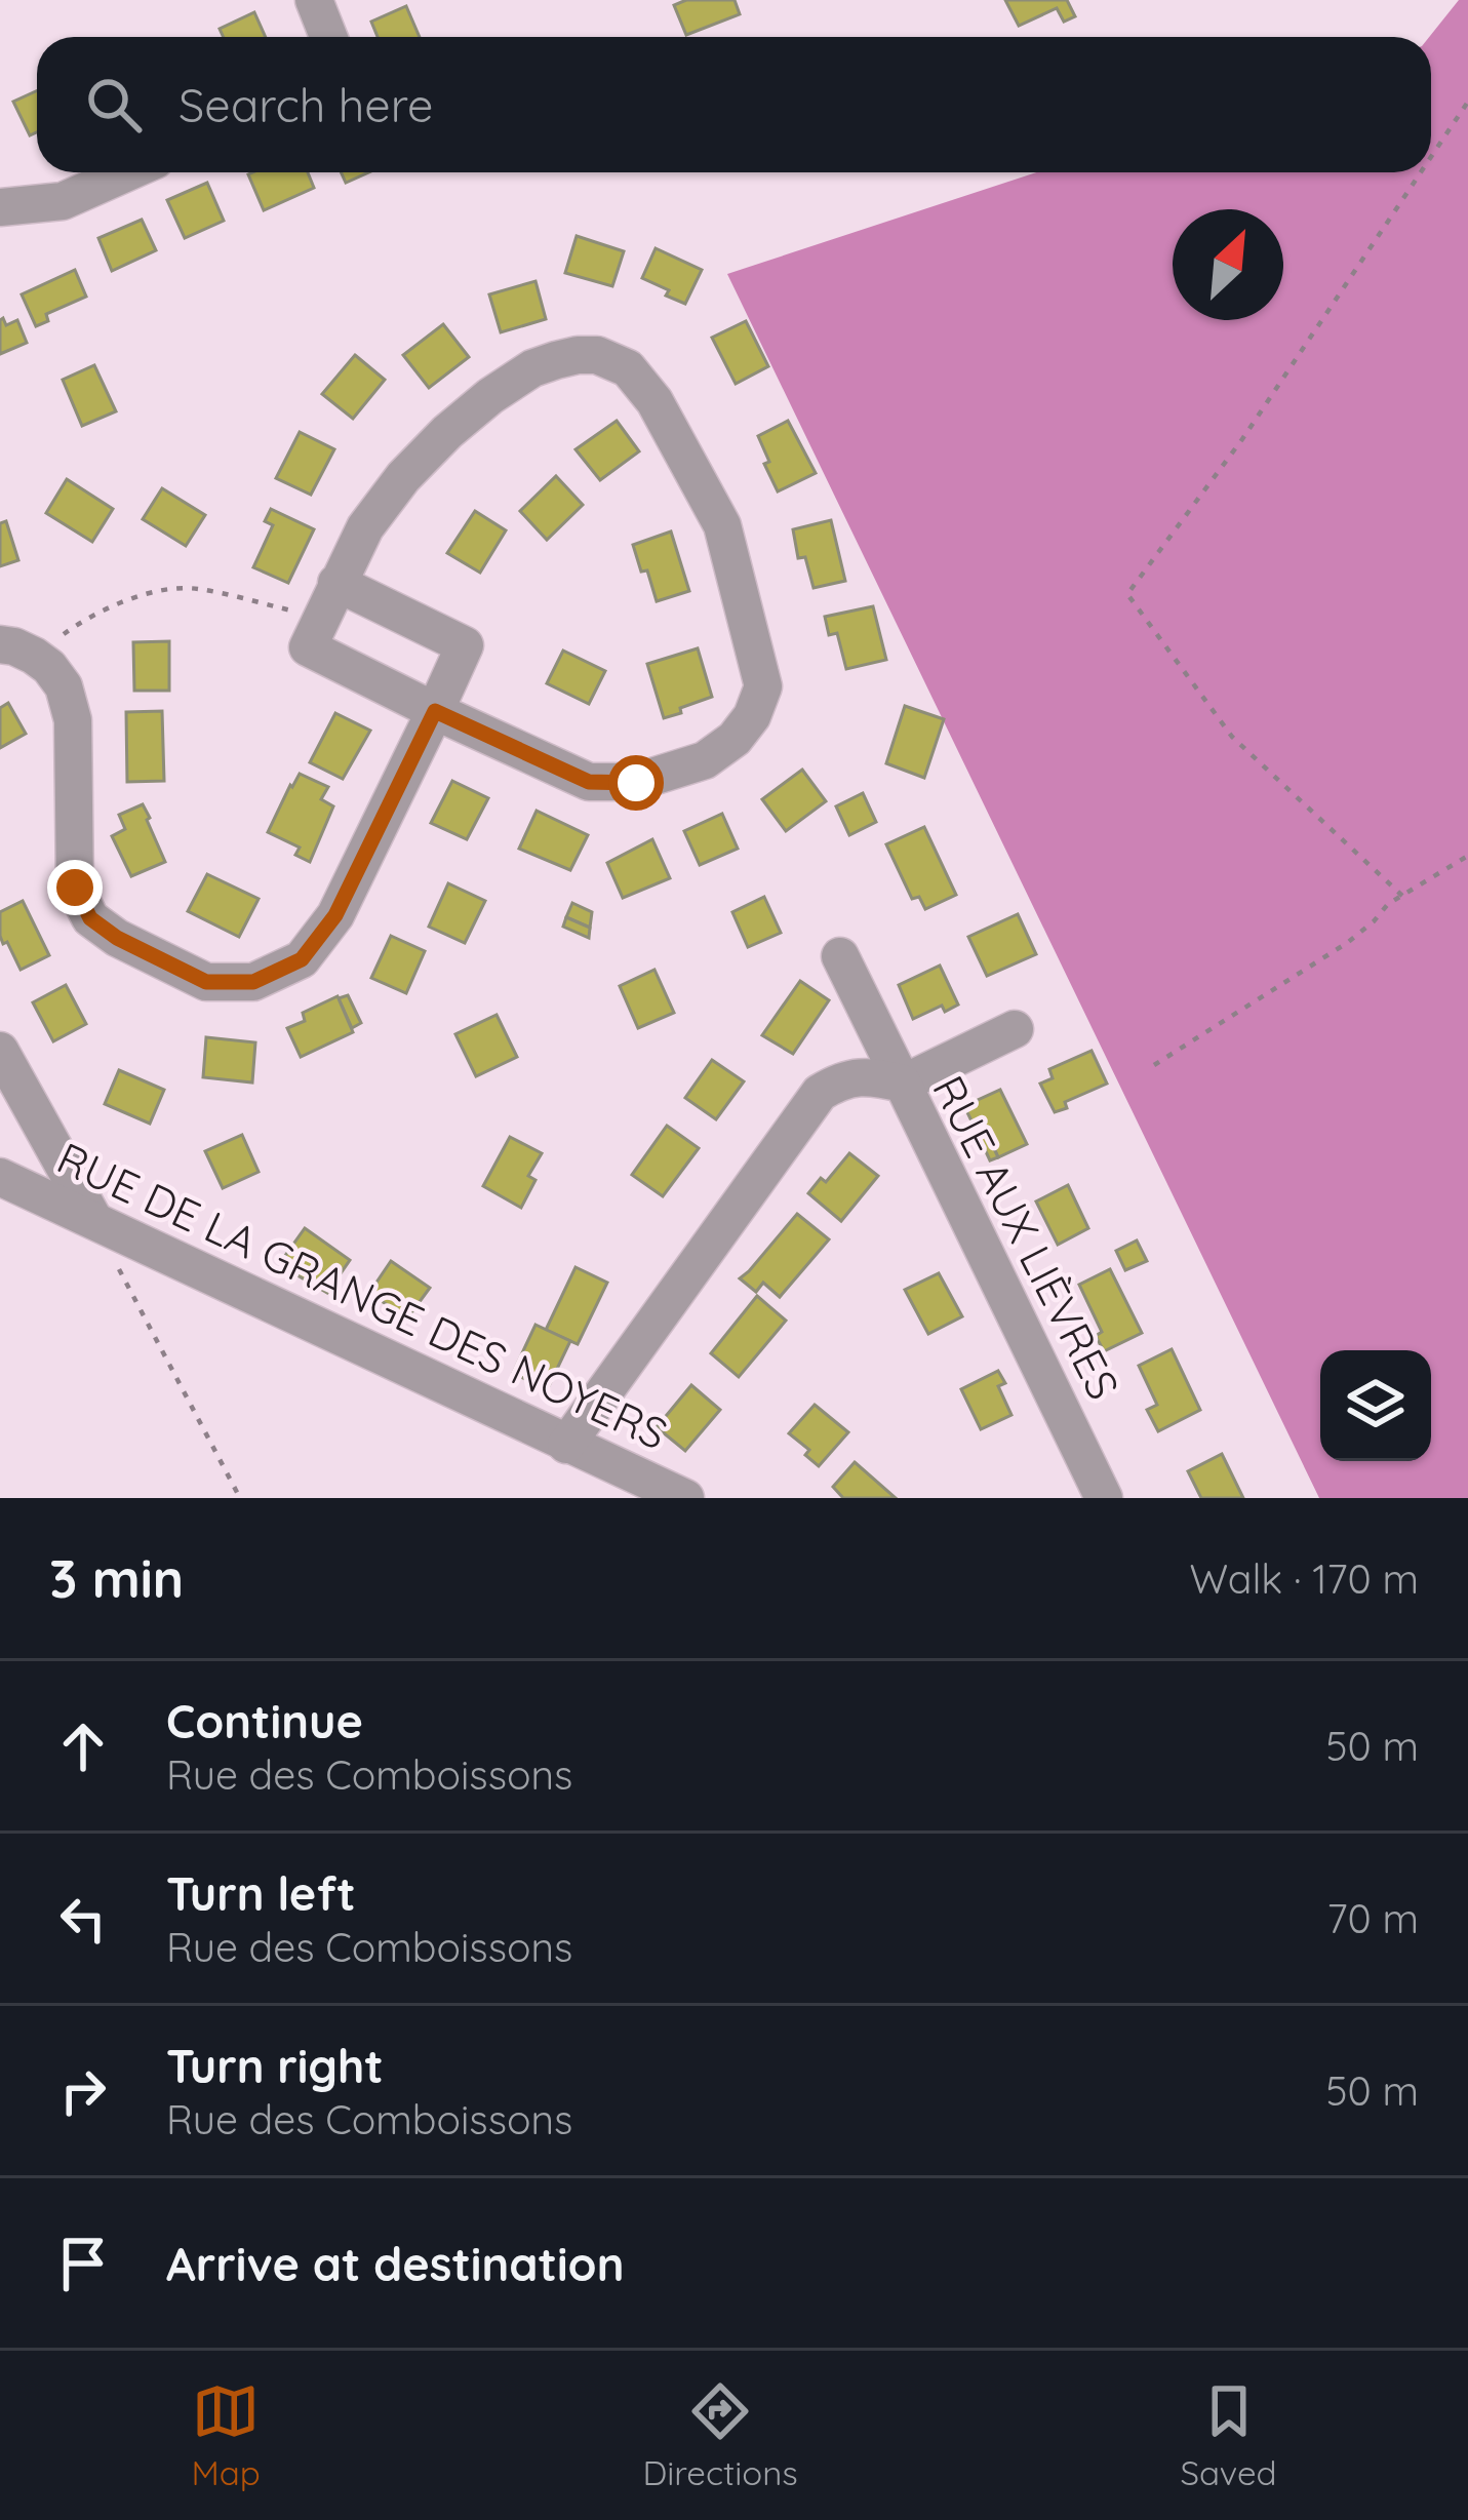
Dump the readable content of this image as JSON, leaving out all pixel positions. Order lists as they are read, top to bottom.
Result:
{
  "streets": {
    "street": ["RUE AUX LIÈVRES", "RUE DE LA GRANGE DES NOYERS"]
  },
  "crossings": [
    ["RUE AUX LIÈVRES", "RUE DE LA GRANGE DES NOYERS"]
  ],
  "north": "top right",
  "page": {
    "search": "Search here",
    "heading": ["3 min", "Walk · 170 m"],
    "list": [
      ["Continue", "Rue des Comboissons", "50 m"],
      ["Turn left", "Rue des Comboissons", "70 m"],
      ["Turn right", "Rue des Comboissons", "50 m"],
      "Arrive at destination"
    ],
    "nav": ["Map", "Directions", "Saved"]
  }
}
